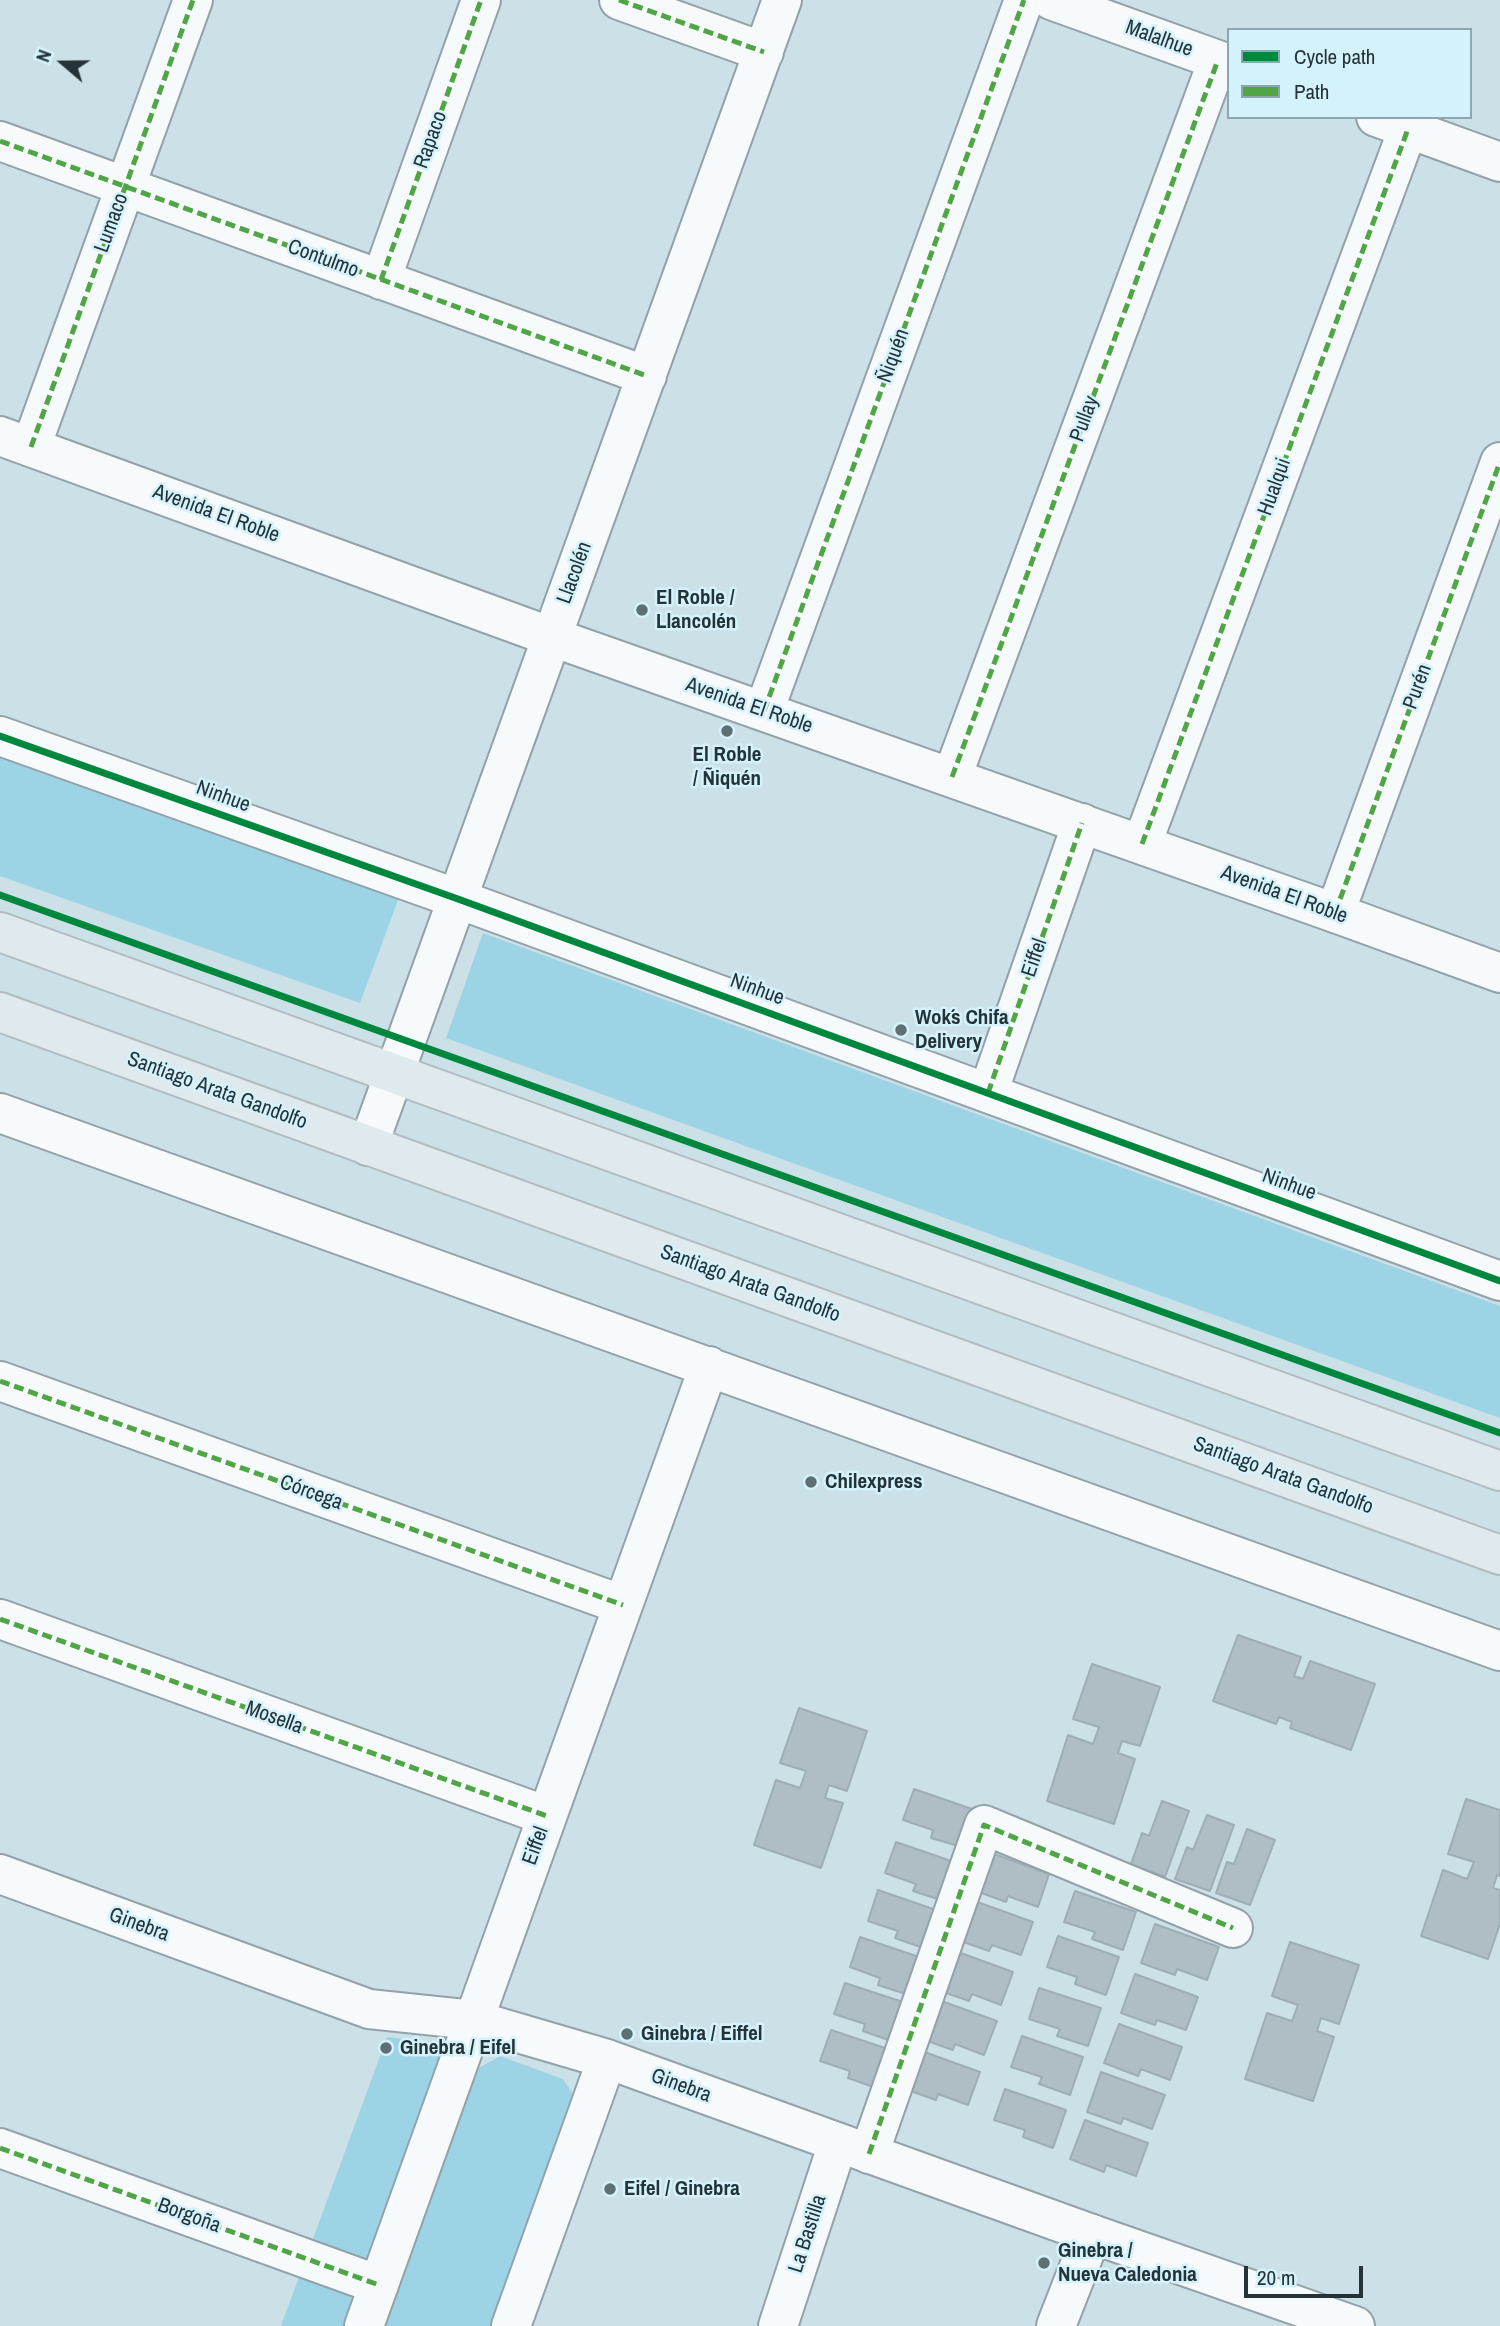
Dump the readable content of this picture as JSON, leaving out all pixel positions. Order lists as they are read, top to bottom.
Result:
{
  "streets": {
    "main road": ["Santiago Arata Gandolfo"],
    "street": [
      "Malalhue",
      "Rapaco",
      "Lumaco",
      "Contulmo",
      "Ñiquén",
      "Pullay",
      "Hualqui",
      "Avenida El Roble",
      "Llacolén",
      "Purén",
      "Ninhue",
      "Eiffel",
      "Córcega",
      "Mosella",
      "Ginebra",
      "Borgoña",
      "La Bastilla"
    ]
  },
  "crossings": [
    ["Malalhue", "Pullay"],
    ["Rapaco", "Contulmo"],
    ["Lumaco", "Contulmo"],
    ["Lumaco", "Avenida El Roble"],
    ["Contulmo", "Llacolén"],
    ["Ñiquén", "Avenida El Roble"],
    ["Pullay", "Avenida El Roble"],
    ["Hualqui", "Avenida El Roble"],
    ["Avenida El Roble", "Llacolén"],
    ["Avenida El Roble", "Purén"],
    ["Avenida El Roble", "Eiffel"],
    ["Llacolén", "Ninhue"],
    ["Llacolén", "Santiago Arata Gandolfo"],
    ["Ninhue", "Eiffel"],
    ["Eiffel", "Córcega"],
    ["Eiffel", "Mosella"],
    ["Eiffel", "Ginebra"],
    ["Eiffel", "Borgoña"],
    ["Ginebra", "La Bastilla"]
  ],
  "places": [
    "El Roble / Llancolén",
    "El Roble / Ñiquén",
    "Wok´s Chifa Delivery",
    "Chilexpress",
    "Ginebra / Eiffel",
    "Ginebra / Eifel",
    "Eifel / Ginebra",
    "Ginebra / Nueva Caledonia"
  ],
  "legend": ["Cycle path", "Path"],
  "scale_bar": "20 m",
  "north": "left"
}
